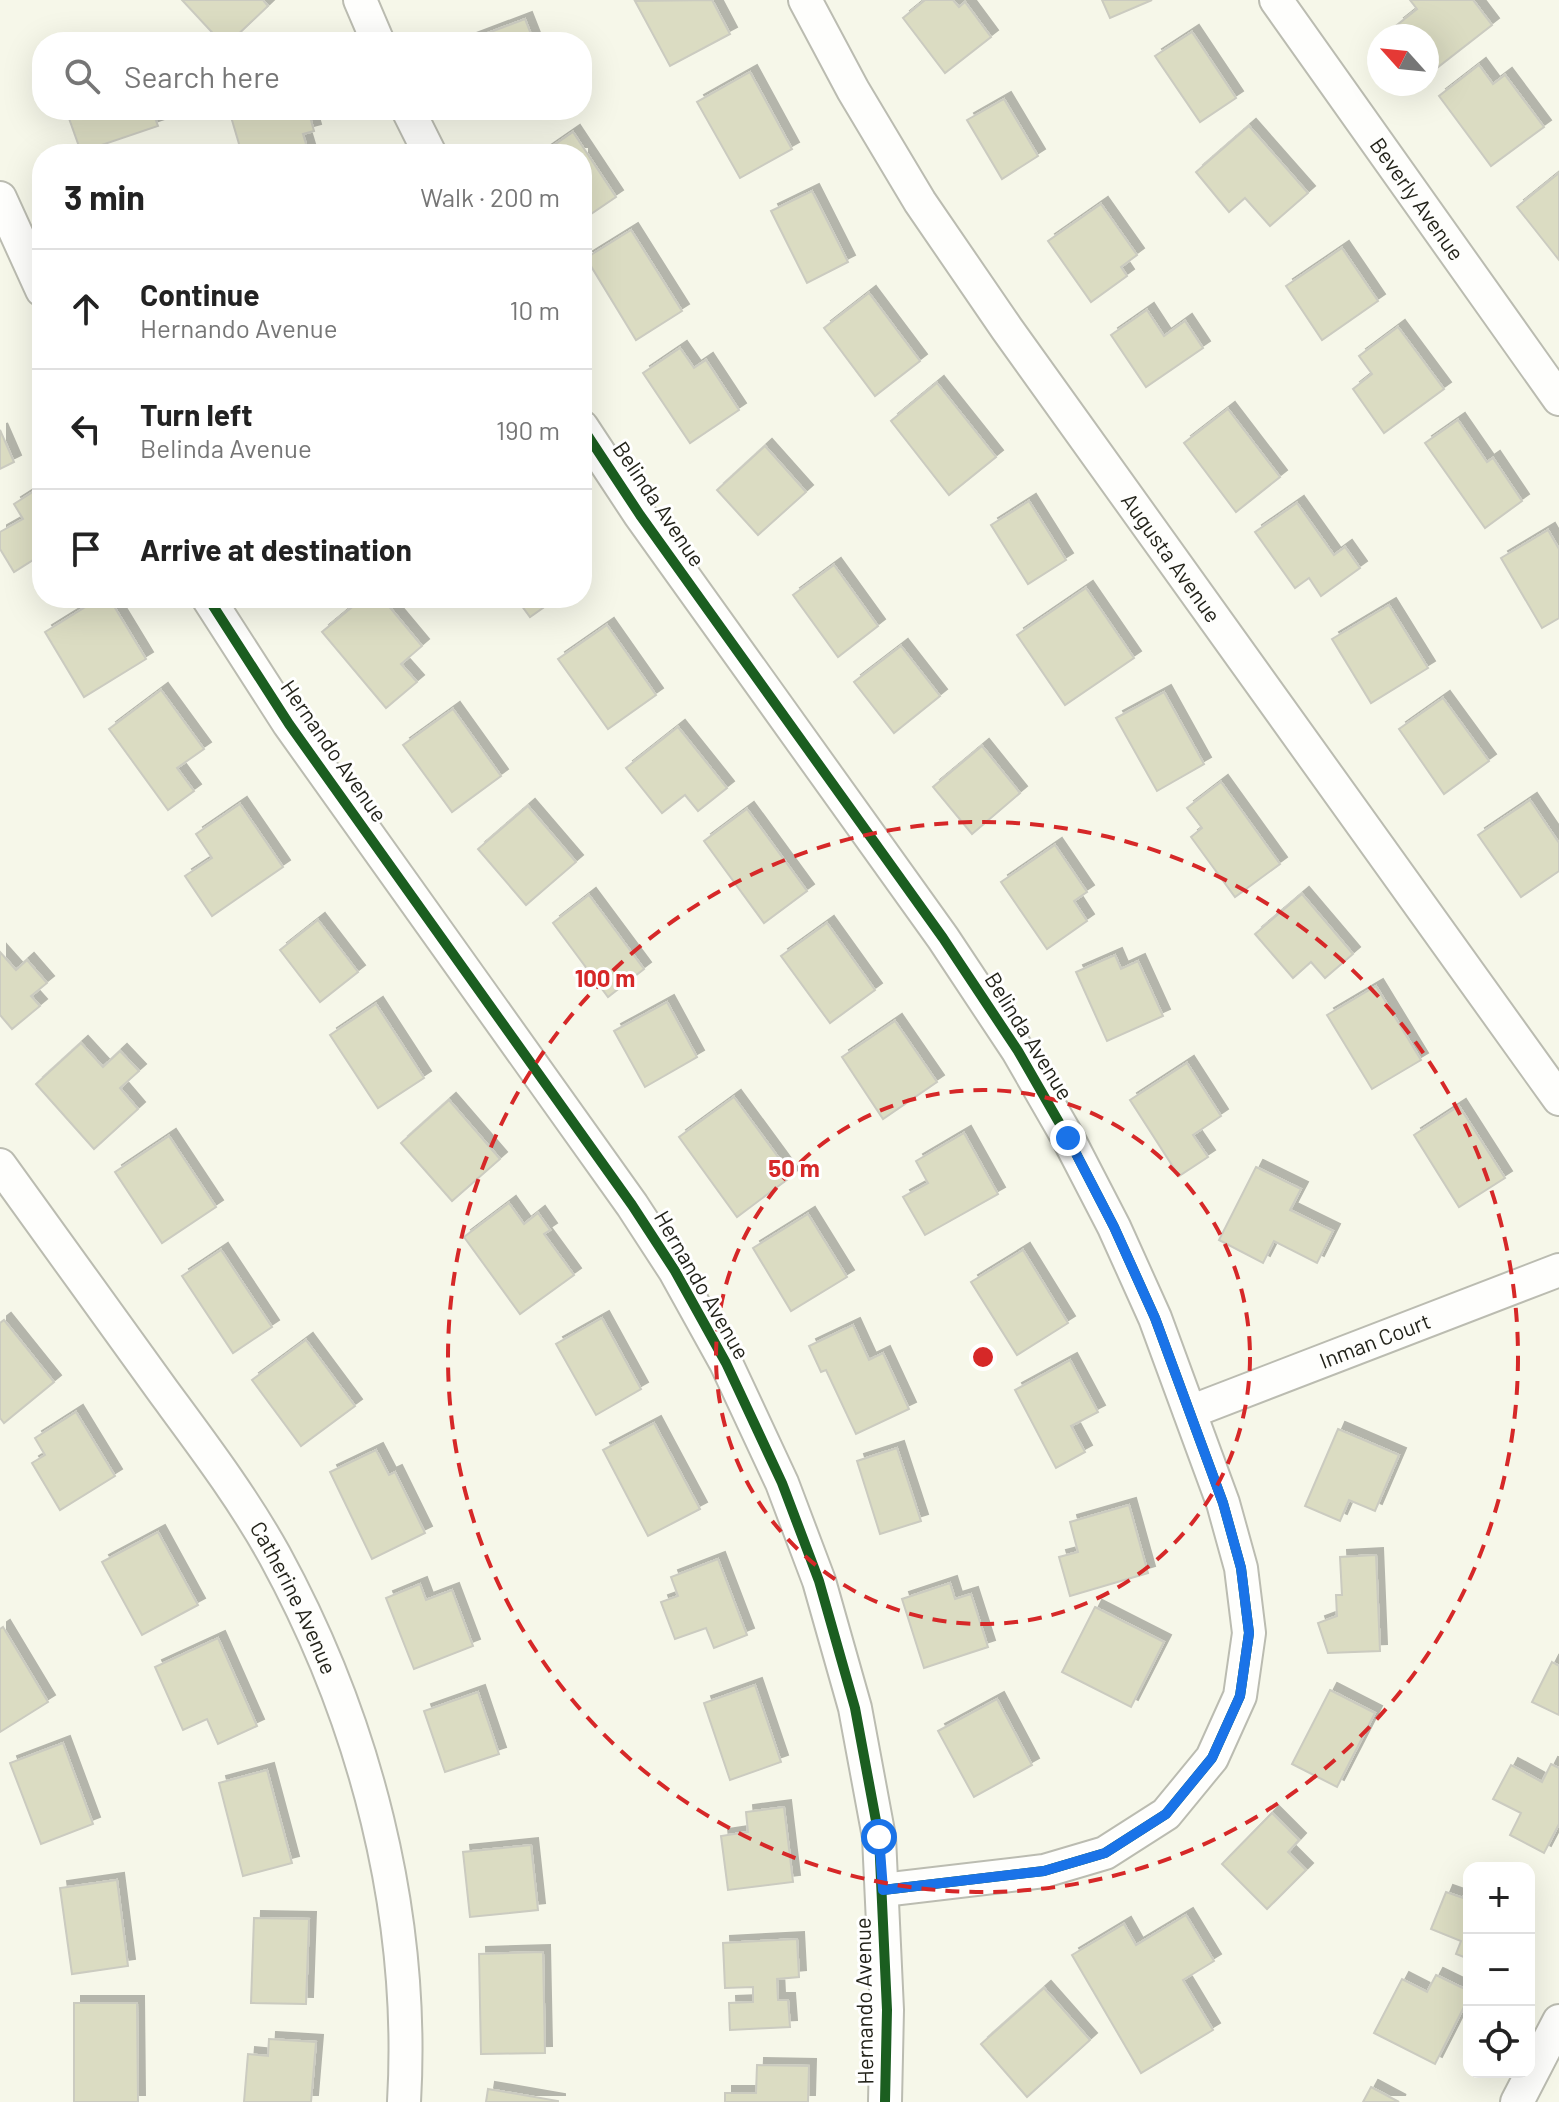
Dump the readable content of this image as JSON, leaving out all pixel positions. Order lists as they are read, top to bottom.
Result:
{
  "streets": {
    "street": [
      "Beverly Avenue",
      "Belinda Avenue",
      "Augusta Avenue",
      "Hernando Avenue",
      "Inman Court",
      "Catherine Avenue"
    ]
  },
  "crossings": [
    ["Belinda Avenue", "Hernando Avenue"],
    ["Belinda Avenue", "Inman Court"]
  ],
  "north": "top left",
  "page": {
    "search": "Search here",
    "heading": ["3 min", "Walk · 200 m"],
    "list": [
      ["Continue", "Hernando Avenue", "10 m"],
      ["Turn left", "Belinda Avenue", "190 m"],
      "Arrive at destination"
    ],
    "map_buttons": ["+", "−"]
  },
  "rings": ["100 m", "50 m"]
}
